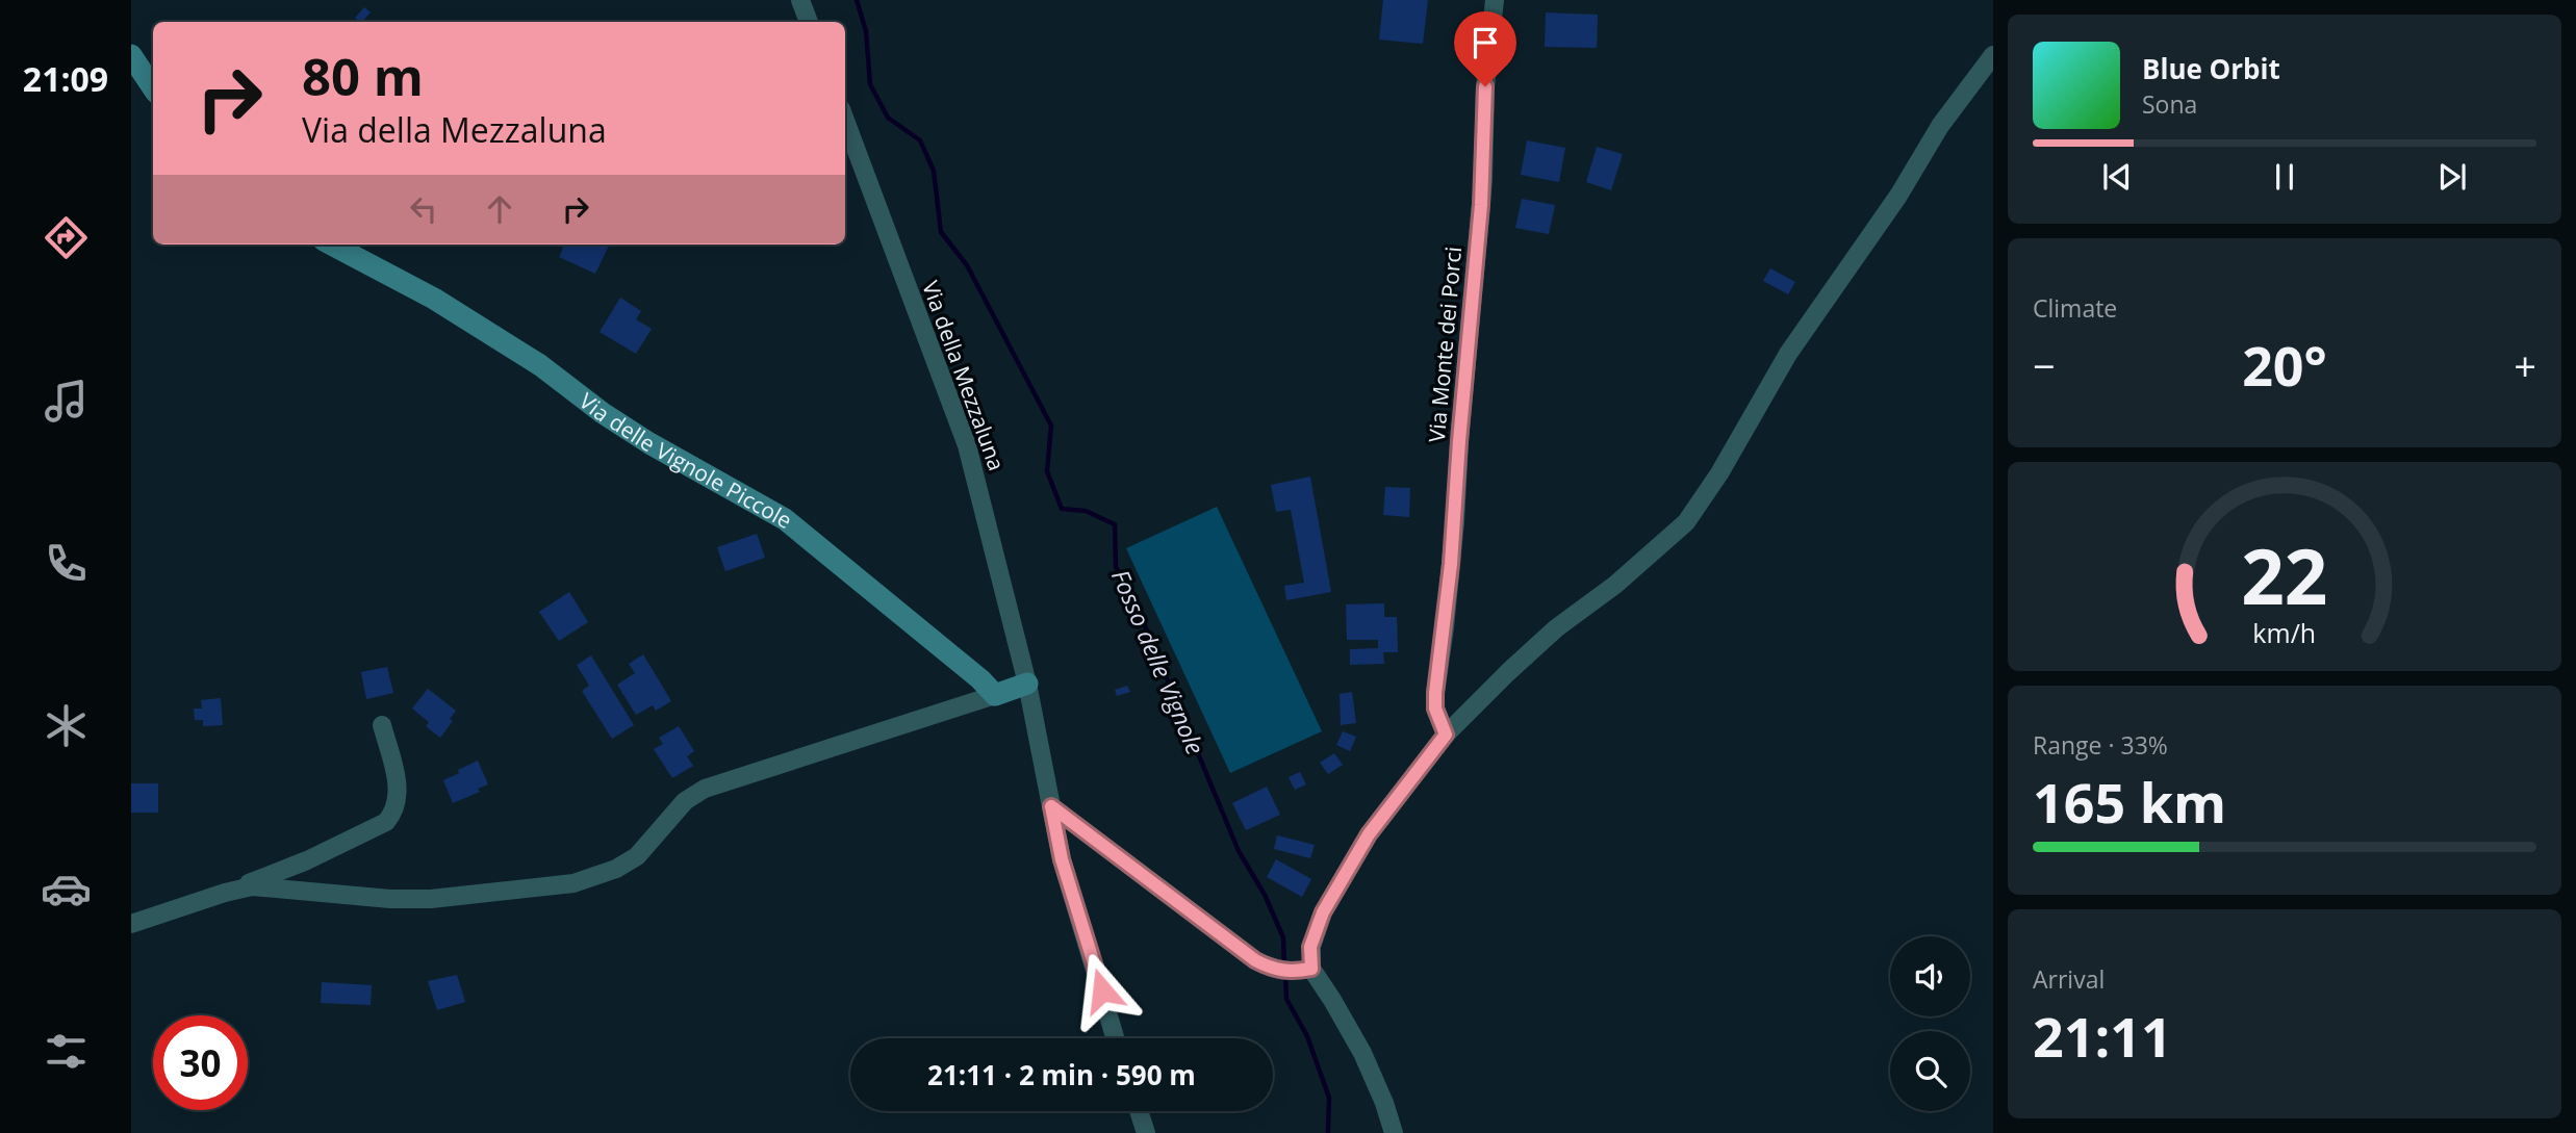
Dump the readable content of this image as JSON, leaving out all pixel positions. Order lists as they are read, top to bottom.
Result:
{
  "streets": {
    "street": ["Via Monte dei Porci", "Via della Mezzaluna", "Via delle Vignole Piccole"]
  },
  "water": ["Fosso delle Vignole"],
  "page": {
    "tabs": "21:09",
    "turn": ["80 m", "Via della Mezzaluna"],
    "song": ["Blue Orbit", "Sona"],
    "tile": [
      "Climate",
      ["Range · 33%", "165 km"],
      ["Arrival", "21:11"]
    ],
    "heat": ["−", "20°", "+"],
    "limit": "30",
    "trip": "21:11 · 2 min · 590 m",
    "gauge": ["22", "km/h"]
  }
}
